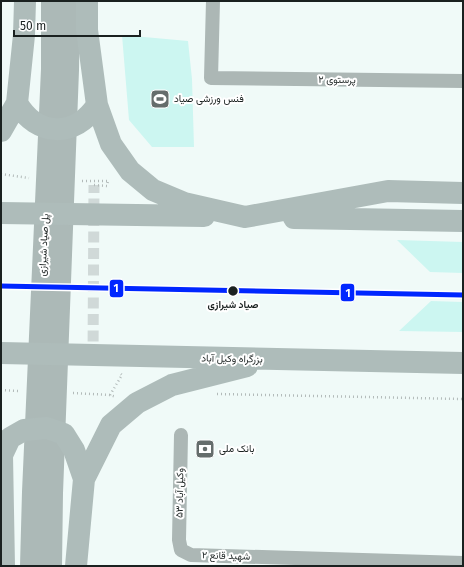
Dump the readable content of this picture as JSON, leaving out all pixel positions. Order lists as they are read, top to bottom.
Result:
{
  "streets": {
    "highway": ["بزرگراه وکیل آباد"],
    "main road": ["پل صیاد شیرازی"],
    "street": ["پرستوی ۲", "وکیل آباد ۵۳", "شهید قانع ۲"]
  },
  "crossings": [
    ["وکیل آباد ۵۳", "شهید قانع ۲"]
  ],
  "places": {
    "sports": ["فنس ورزشی صیاد"],
    "other": ["صیاد شیرازی"],
    "bank": ["بانک ملی"]
  },
  "lines": ["transit line 1"],
  "scale_bar": "50 m"
}
